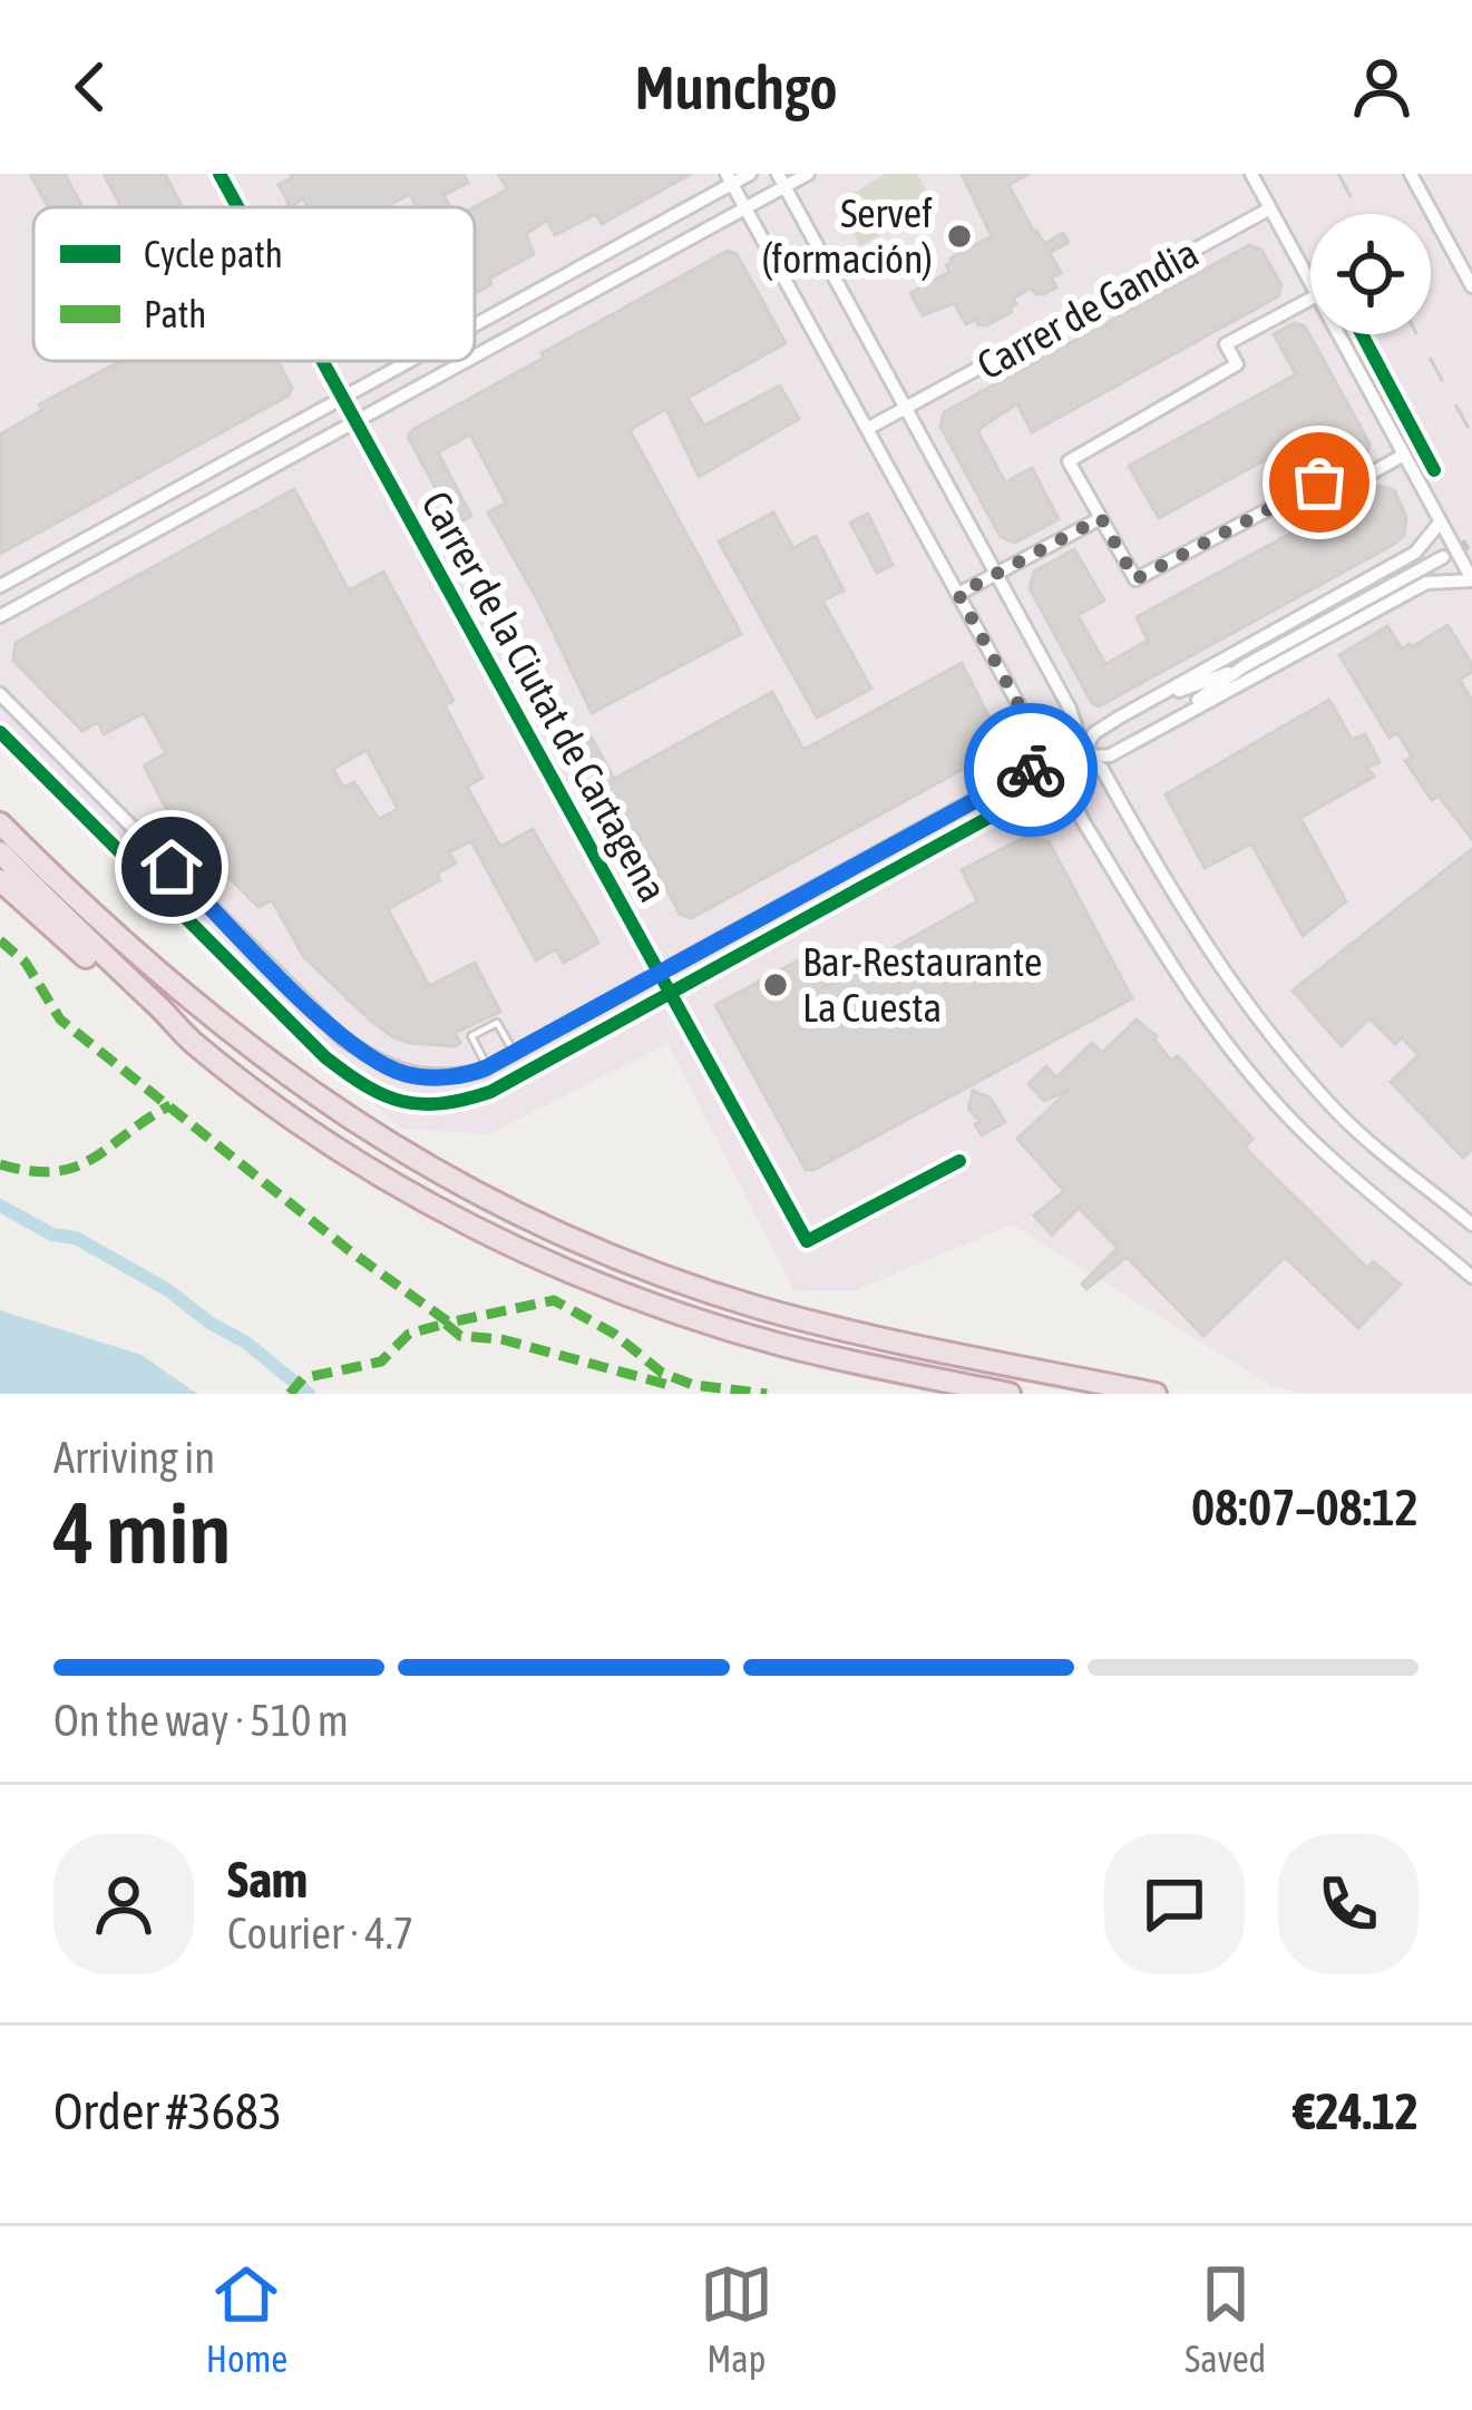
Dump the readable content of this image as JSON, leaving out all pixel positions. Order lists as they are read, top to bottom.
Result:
{
  "streets": {
    "street": ["Carrer de Gandia", "Carrer de la Ciutat de Cartagena"]
  },
  "places": ["Servef (formación)", "Bar-Restaurante La Cuesta"],
  "legend": ["Cycle path", "Path"],
  "page": {
    "header": "Munchgo",
    "heading": ["4 min", "Arriving in", "08:07–08:12"],
    "panel": [
      "Sam",
      "Courier · 4.7",
      "Order #3683",
      "€24.12"
    ],
    "bar": "On the way · 510 m",
    "tabs": ["Home", "Map", "Saved"]
  }
}
